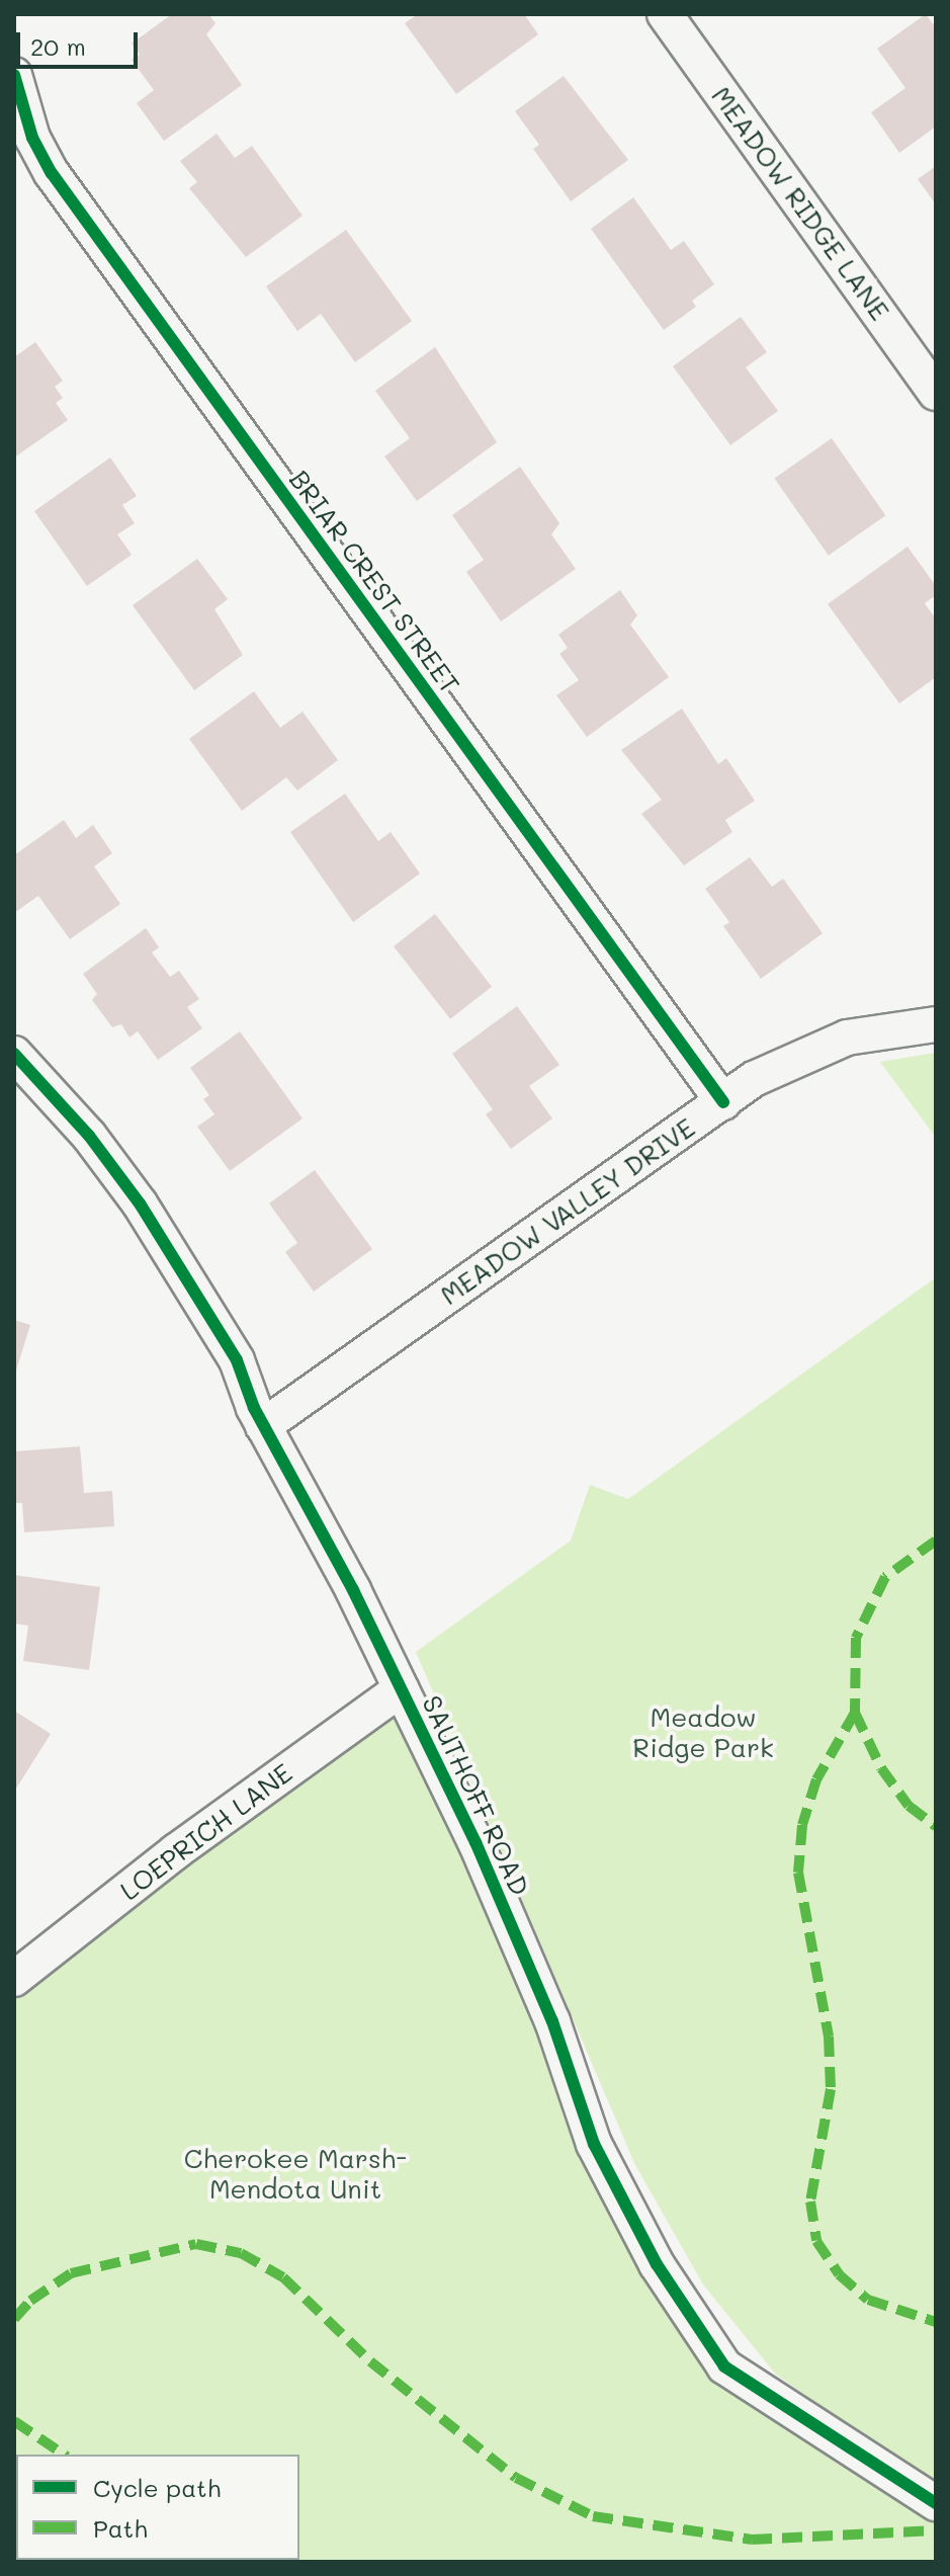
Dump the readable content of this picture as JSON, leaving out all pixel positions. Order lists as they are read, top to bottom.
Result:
{
  "streets": {
    "street": [
      "MEADOW RIDGE LANE",
      "BRIAR CREST STREET",
      "MEADOW VALLEY DRIVE",
      "SAUTHOFF ROAD",
      "LOEPRICH LANE"
    ]
  },
  "crossings": [
    ["BRIAR CREST STREET", "MEADOW VALLEY DRIVE"],
    ["MEADOW VALLEY DRIVE", "SAUTHOFF ROAD"],
    ["SAUTHOFF ROAD", "LOEPRICH LANE"]
  ],
  "parks": ["Meadow Ridge Park", "Cherokee Marsh- Mendota Unit"],
  "legend": ["Cycle path", "Path"],
  "scale_bar": "20 m"
}
